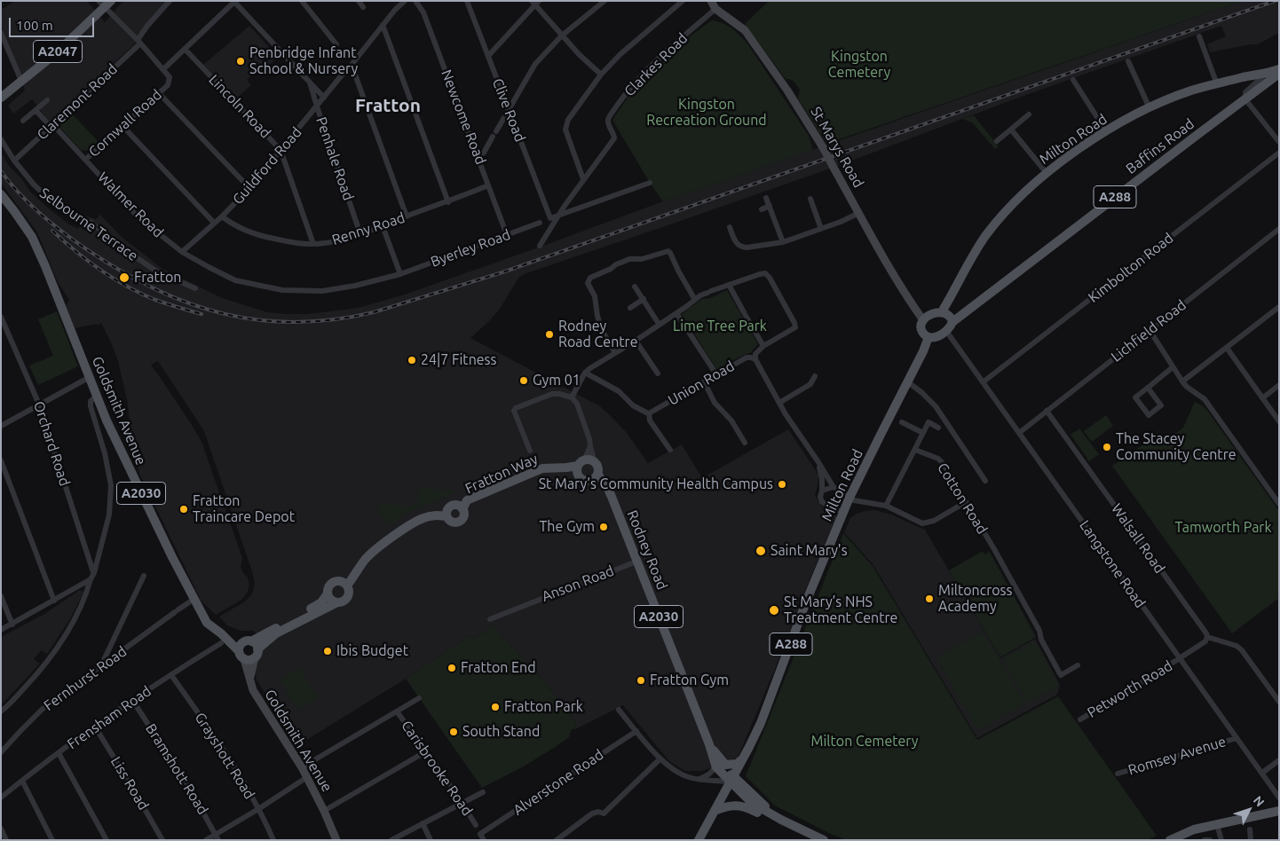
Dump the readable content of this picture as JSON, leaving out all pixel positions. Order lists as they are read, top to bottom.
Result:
{
  "streets": {
    "main road": [
      "A2047",
      "Milton Road",
      "Baffins Road",
      "A288",
      "Goldsmith Avenue",
      "Fratton Way",
      "A2030",
      "Rodney Road"
    ],
    "street": [
      "Clarkes Road",
      "Claremont Road",
      "Lincoln Road",
      "Clive Road",
      "Newcome Road",
      "Cornwall Road",
      "St Marys Road",
      "Penhale Road",
      "Guildford Road",
      "Walmer Road",
      "Selbourne Terrace",
      "Renny Road",
      "Byerley Road",
      "Kimbolton Road",
      "Lichfield Road",
      "Union Road",
      "Orchard Road",
      "Cotton Road",
      "Walsall Road",
      "Langstone Road",
      "Anson Road",
      "Fernhurst Road",
      "Petworth Road",
      "Frensham Road",
      "Grayshott Road",
      "Romsey Avenue",
      "Carisbrooke Road",
      "Bramshott Road",
      "Alverstone Road",
      "Liss Road"
    ]
  },
  "crossings": [
    ["A2047", "Cornwall Road"],
    ["Clarkes Road", "Clive Road"],
    ["Clarkes Road", "St Marys Road"],
    ["Claremont Road", "Cornwall Road"],
    ["Claremont Road", "Walmer Road"],
    ["Claremont Road", "Selbourne Terrace"],
    ["Lincoln Road", "Guildford Road"],
    ["Lincoln Road", "Renny Road"],
    ["Newcome Road", "Renny Road"],
    ["Newcome Road", "Byerley Road"],
    ["Cornwall Road", "Walmer Road"],
    ["Milton Road", "Baffins Road"],
    ["Milton Road", "St Marys Road"],
    ["Milton Road", "A2030"],
    ["Milton Road", "Rodney Road"],
    ["Milton Road", "Langstone Road"],
    ["Baffins Road", "St Marys Road"],
    ["Baffins Road", "Langstone Road"],
    ["St Marys Road", "Langstone Road"],
    ["Penhale Road", "Guildford Road"],
    ["Penhale Road", "Renny Road"],
    ["Guildford Road", "Walmer Road"],
    ["Guildford Road", "Renny Road"],
    ["Walmer Road", "Byerley Road"],
    ["Kimbolton Road", "Langstone Road"],
    ["Lichfield Road", "Walsall Road"],
    ["Lichfield Road", "Langstone Road"],
    ["Goldsmith Avenue", "Fratton Way"],
    ["Goldsmith Avenue", "Fernhurst Road"],
    ["Fratton Way", "A2030"],
    ["Fratton Way", "Rodney Road"],
    ["A2030", "Rodney Road"],
    ["Rodney Road", "Anson Road"],
    ["Langstone Road", "Petworth Road"],
    ["Langstone Road", "Romsey Avenue"],
    ["Frensham Road", "Grayshott Road"],
    ["Frensham Road", "Bramshott Road"],
    ["Frensham Road", "Liss Road"]
  ],
  "districts": ["Fratton"],
  "parks": [
    "Kingston Cemetery",
    "Kingston Recreation Ground",
    "Lime Tree Park",
    "Tamworth Park",
    "Milton Cemetery"
  ],
  "places": [
    "Penbridge Infant School & Nursery",
    "Fratton",
    "Rodney Road Centre",
    "24|7 Fitness",
    "Gym 01",
    "The Stacey Community Centre",
    "St Mary’s Community Health Campus",
    "Fratton Traincare Depot",
    "The Gym",
    "Saint Mary's",
    "Miltoncross Academy",
    "St Mary’s NHS Treatment Centre",
    "Ibis Budget",
    "Fratton End",
    "Fratton Gym",
    "Fratton Park",
    "South Stand"
  ],
  "scale_bar": "100 m",
  "north": "top right"
}
